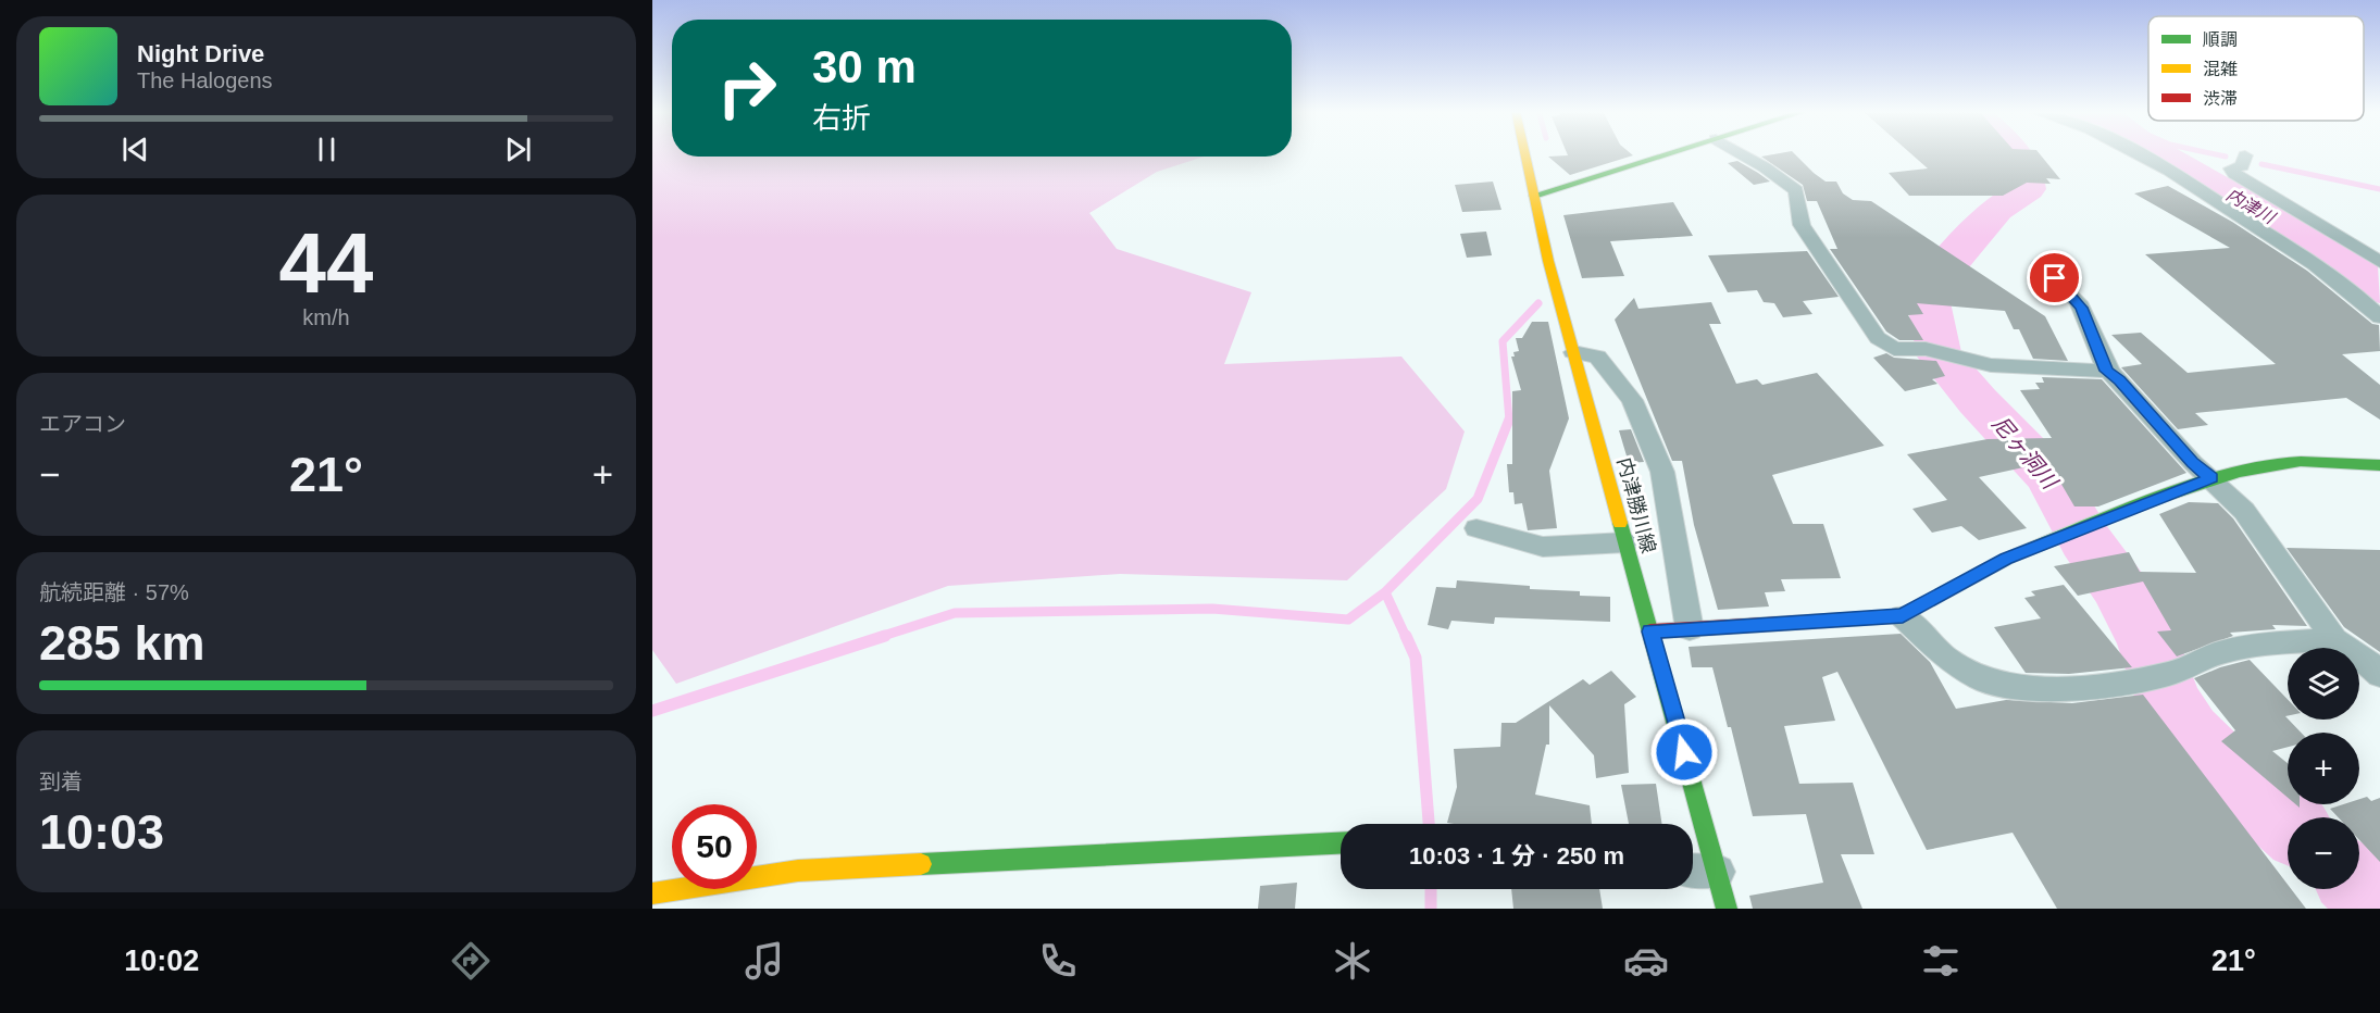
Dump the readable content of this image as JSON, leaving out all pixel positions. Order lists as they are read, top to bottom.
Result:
{
  "streets": {
    "street": ["内津勝川線"]
  },
  "water": ["内津川", "尼ヶ洞川"],
  "legend": ["順調", "混雑", "渋滞"],
  "page": {
    "turn": ["30 m", "右折"],
    "song": ["Night Drive", "The Halogens"],
    "tile": [
      ["44", "km/h"],
      "エアコン",
      ["航続距離 · 57%", "285 km"],
      ["到着", "10:03"]
    ],
    "heat": ["−", "21°", "+"],
    "map_buttons": ["+", "−"],
    "limit": "50",
    "trip": "10:03 · 1 分 · 250 m",
    "tabs": ["10:02", "21°"]
  }
}
